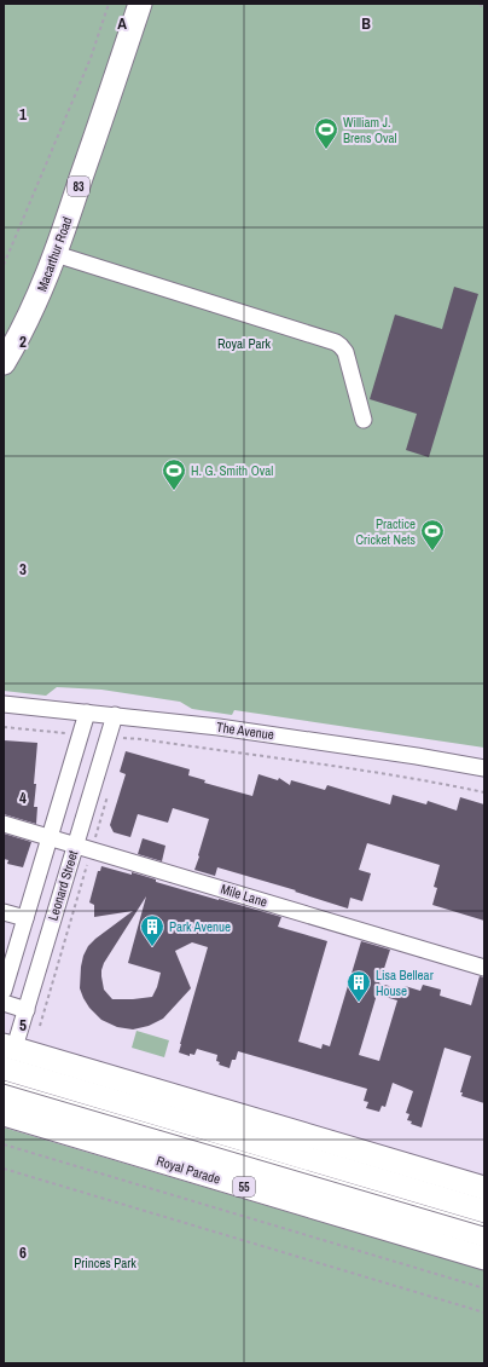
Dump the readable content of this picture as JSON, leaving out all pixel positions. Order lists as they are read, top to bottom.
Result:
{
  "streets": {
    "highway": [
      "83",
      "Macarthur Road",
      "Royal Parade",
      "55"
    ],
    "street": ["The Avenue", "Leonard Street", "Mile Lane"]
  },
  "crossings": [
    ["The Avenue", "Leonard Street"],
    ["Leonard Street", "Mile Lane"]
  ],
  "parks": ["Royal Park", "Princes Park"],
  "places": {
    "sports": ["William J. Brens Oval", "H. G. Smith Oval", "Practice Cricket Nets"],
    "building": ["Park Avenue", "Lisa Bellear House"]
  },
  "grid": {
    "columns": ["A", "B"],
    "rows": [
      "1",
      "2",
      "3",
      "4",
      "5",
      "6"
    ]
  }
}
